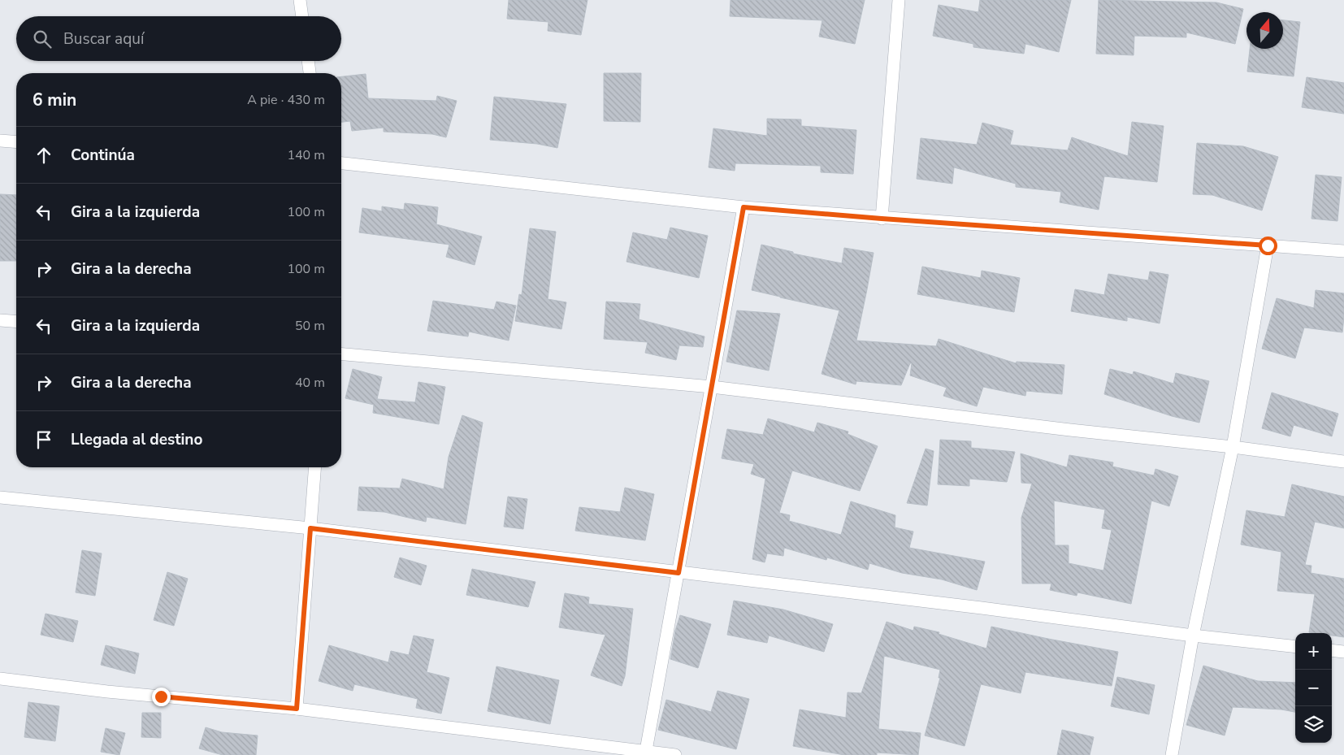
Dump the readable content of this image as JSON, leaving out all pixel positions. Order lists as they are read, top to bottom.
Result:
{
  "north": "top",
  "page": {
    "search": "Buscar aquí",
    "heading": ["6 min", "A pie · 430 m"],
    "list": [
      ["Continúa", "140 m"],
      ["Gira a la izquierda", "100 m"],
      ["Gira a la derecha", "100 m"],
      ["Gira a la izquierda", "50 m"],
      ["Gira a la derecha", "40 m"],
      "Llegada al destino"
    ],
    "map_buttons": ["+", "−"]
  }
}
